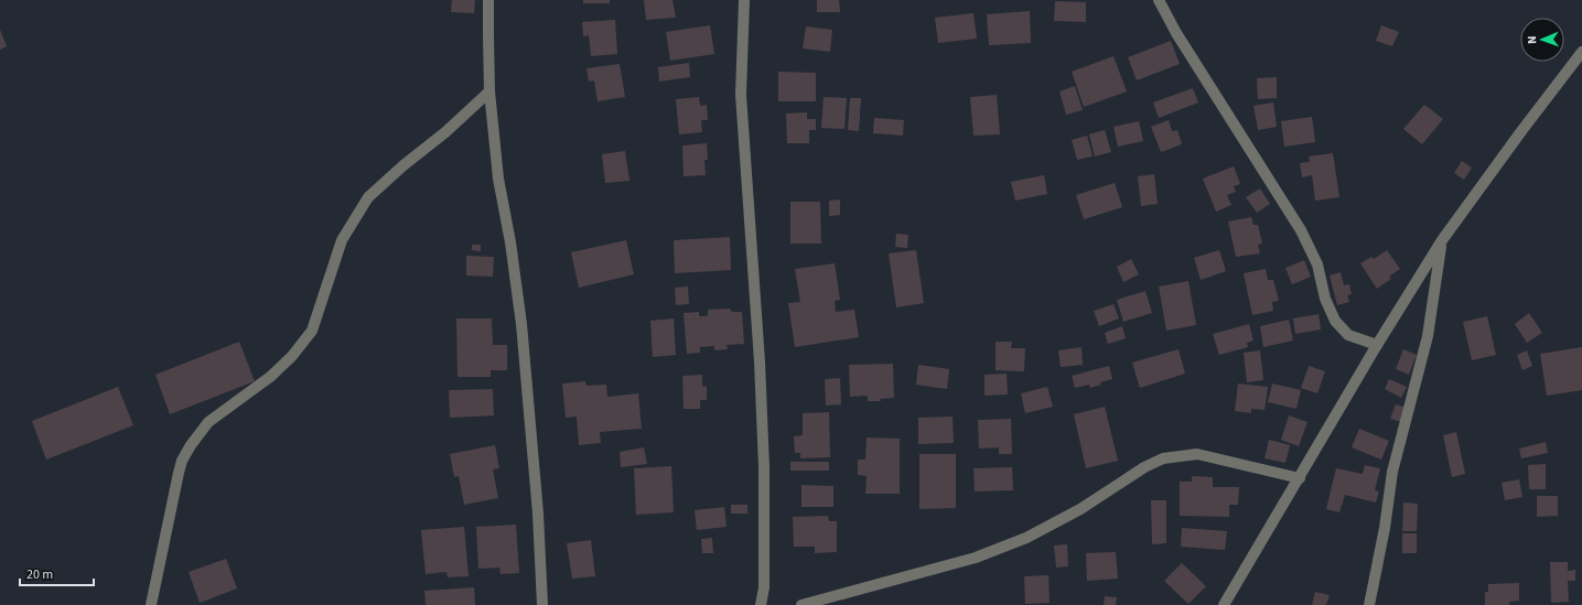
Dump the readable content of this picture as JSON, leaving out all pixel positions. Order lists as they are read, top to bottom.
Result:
{
  "scale_bar": "20 m",
  "north": "left"
}
